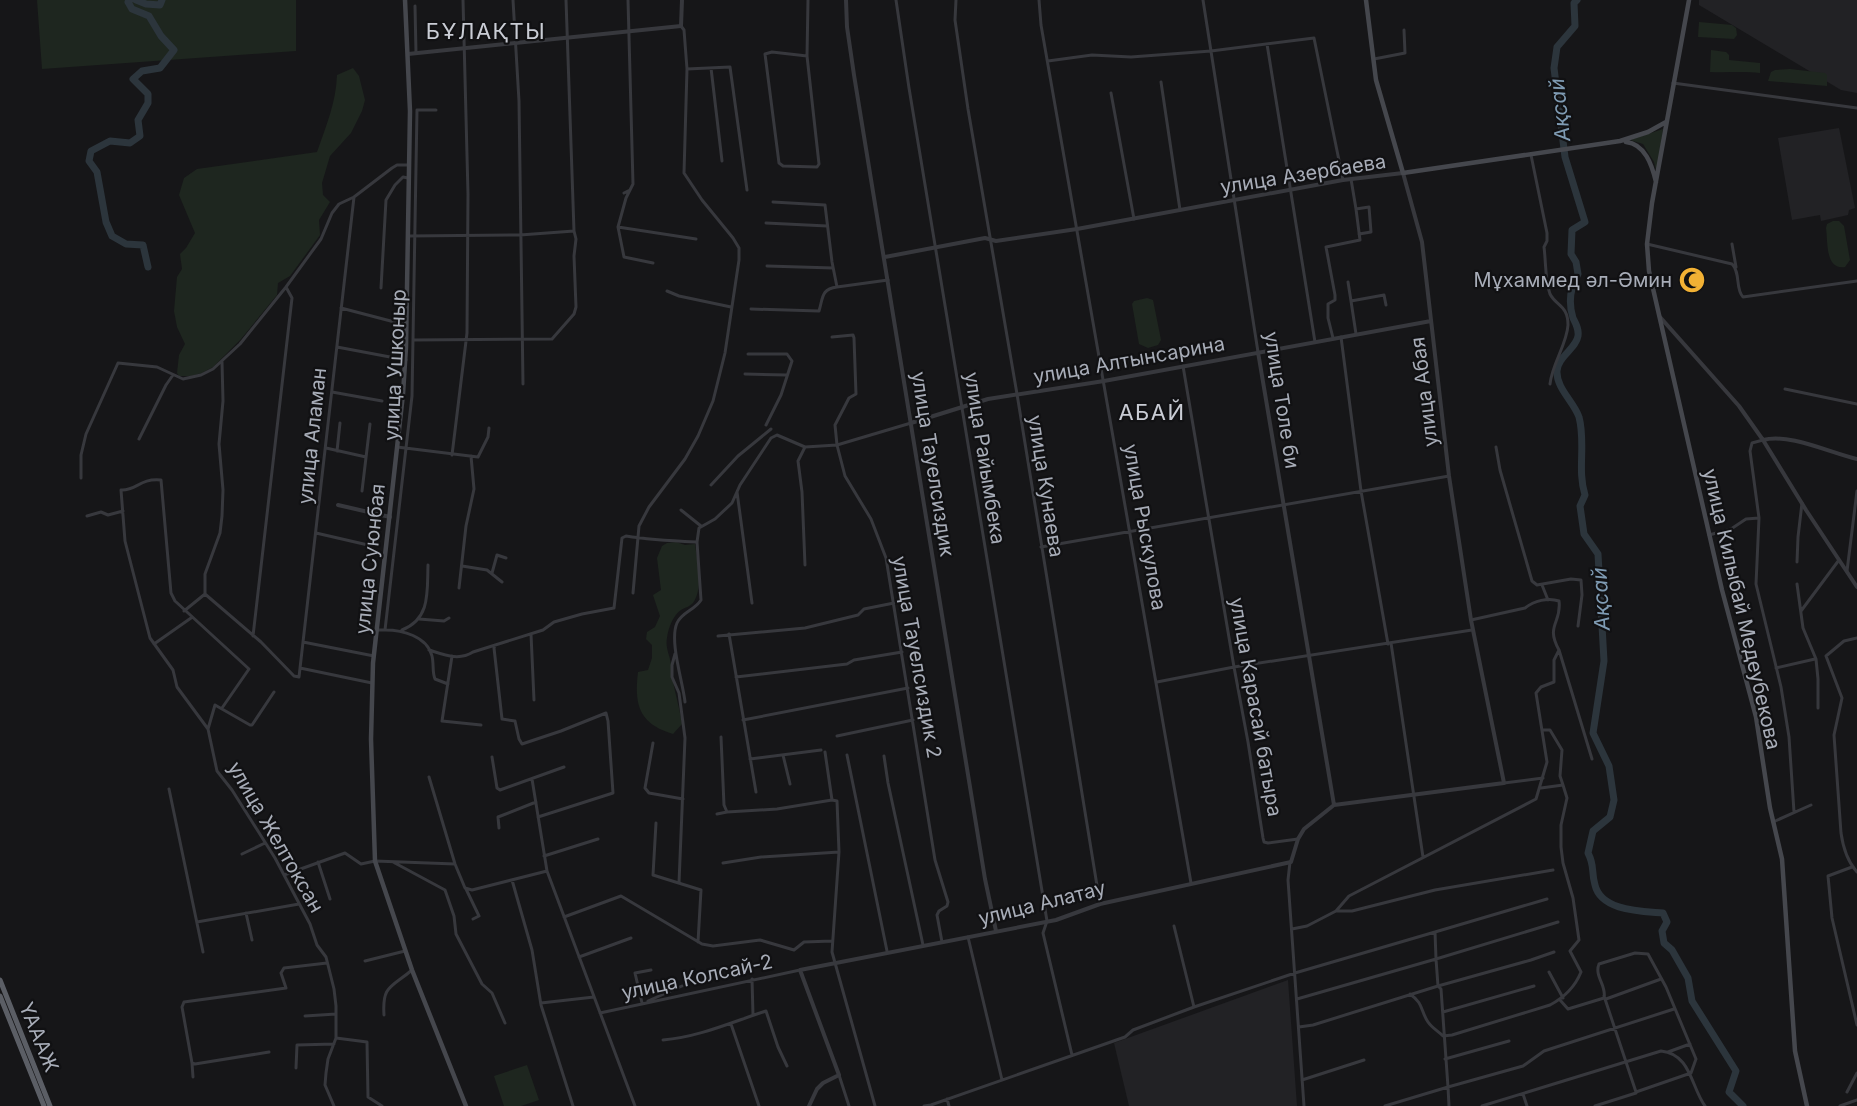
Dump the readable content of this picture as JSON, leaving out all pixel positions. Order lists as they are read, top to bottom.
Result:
{
  "streets": {
    "highway": ["ҮАААЖ"],
    "main road": [
      "улица Азербаева",
      "улица Абая",
      "улица Суюнбая",
      "улица Килыбай Медеубекова"
    ],
    "street": [
      "улица Алтынсарина",
      "улица Ушконыр",
      "улица Толе би",
      "улица Аламан",
      "улица Райымбека",
      "улица Тауелсиздик",
      "улица Кунаева",
      "улица Рыскулова",
      "улица Тауелсиздик 2",
      "улица Карасай батыра",
      "улица Желтоксан",
      "улица Алатау",
      "улица Колсай-2"
    ]
  },
  "crossings": [
    ["улица Азербаева", "улица Абая"],
    ["улица Азербаева", "улица Толе би"],
    ["улица Азербаева", "улица Райымбека"],
    ["улица Азербаева", "улица Тауелсиздик"],
    ["улица Азербаева", "улица Кунаева"],
    ["улица Азербаева", "улица Рыскулова"],
    ["улица Азербаева", "улица Килыбай Медеубекова"],
    ["улица Алтынсарина", "улица Абая"],
    ["улица Алтынсарина", "улица Толе би"],
    ["улица Алтынсарина", "улица Райымбека"],
    ["улица Алтынсарина", "улица Тауелсиздик"],
    ["улица Алтынсарина", "улица Кунаева"],
    ["улица Алтынсарина", "улица Рыскулова"],
    ["улица Алтынсарина", "улица Тауелсиздик 2"],
    ["улица Алтынсарина", "улица Карасай батыра"],
    ["улица Райымбека", "улица Алатау"],
    ["улица Тауелсиздик", "улица Алатау"],
    ["улица Кунаева", "улица Алатау"],
    ["улица Рыскулова", "улица Алатау"],
    ["улица Тауелсиздик 2", "улица Алатау"],
    ["улица Карасай батыра", "улица Алатау"],
    ["улица Алатау", "улица Колсай-2"]
  ],
  "districts": ["БҰЛАҚТЫ", "АБАЙ"],
  "water": ["Ақсай"],
  "places": {
    "mosque": ["Мұхаммед әл-Әмин"]
  }
}
